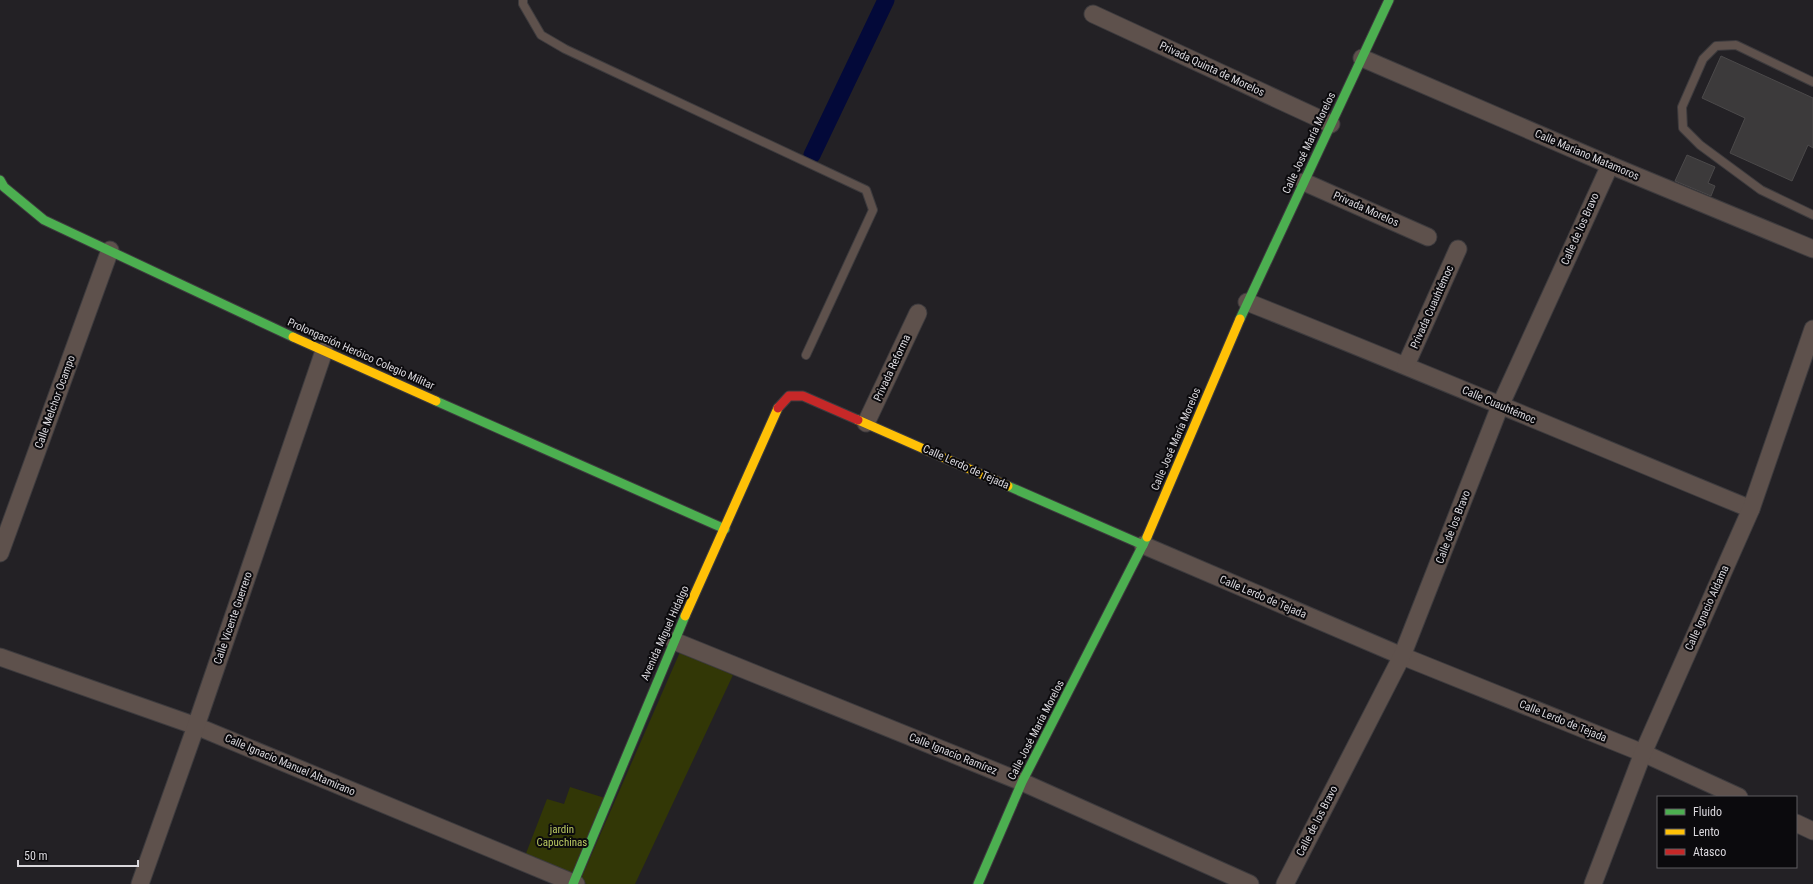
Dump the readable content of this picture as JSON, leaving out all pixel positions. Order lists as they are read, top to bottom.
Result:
{
  "streets": {
    "street": [
      "Privada Quinta de Morelos",
      "Calle José María Morelos",
      "Calle Mariano Matamoros",
      "Privada Morelos",
      "Calle de los Bravo",
      "Privada Cuauhtémoc",
      "Prolongación Heróico Colegio Militar",
      "Privada Reforma",
      "Calle Melchor Ocampo",
      "Calle Cuauhtémoc",
      "Calle Lerdo de Tejada",
      "Calle Ignacio Aldama",
      "Calle Vicente Guerrero",
      "Avenida Miguel Hidalgo",
      "Calle Ignacio Ramírez",
      "Calle Ignacio Manuel Altamirano"
    ]
  },
  "crossings": [
    ["Privada Quinta de Morelos", "Calle José María Morelos"],
    ["Calle José María Morelos", "Calle Mariano Matamoros"],
    ["Calle José María Morelos", "Privada Morelos"],
    ["Calle José María Morelos", "Calle Cuauhtémoc"],
    ["Calle José María Morelos", "Calle Lerdo de Tejada"],
    ["Calle José María Morelos", "Calle Ignacio Ramírez"],
    ["Calle Mariano Matamoros", "Calle de los Bravo"],
    ["Calle de los Bravo", "Calle Cuauhtémoc"],
    ["Calle de los Bravo", "Calle Lerdo de Tejada"],
    ["Privada Cuauhtémoc", "Calle Cuauhtémoc"],
    ["Prolongación Heróico Colegio Militar", "Calle Melchor Ocampo"],
    ["Prolongación Heróico Colegio Militar", "Calle Vicente Guerrero"],
    ["Prolongación Heróico Colegio Militar", "Avenida Miguel Hidalgo"],
    ["Privada Reforma", "Calle Lerdo de Tejada"],
    ["Calle Cuauhtémoc", "Calle Ignacio Aldama"],
    ["Calle Lerdo de Tejada", "Calle Ignacio Aldama"],
    ["Calle Lerdo de Tejada", "Avenida Miguel Hidalgo"],
    ["Calle Vicente Guerrero", "Calle Ignacio Manuel Altamirano"],
    ["Avenida Miguel Hidalgo", "Calle Ignacio Ramírez"],
    ["Avenida Miguel Hidalgo", "Calle Ignacio Manuel Altamirano"]
  ],
  "parks": ["jardin Capuchinas"],
  "legend": ["Fluido", "Lento", "Atasco"],
  "scale_bar": "50 m"
}
